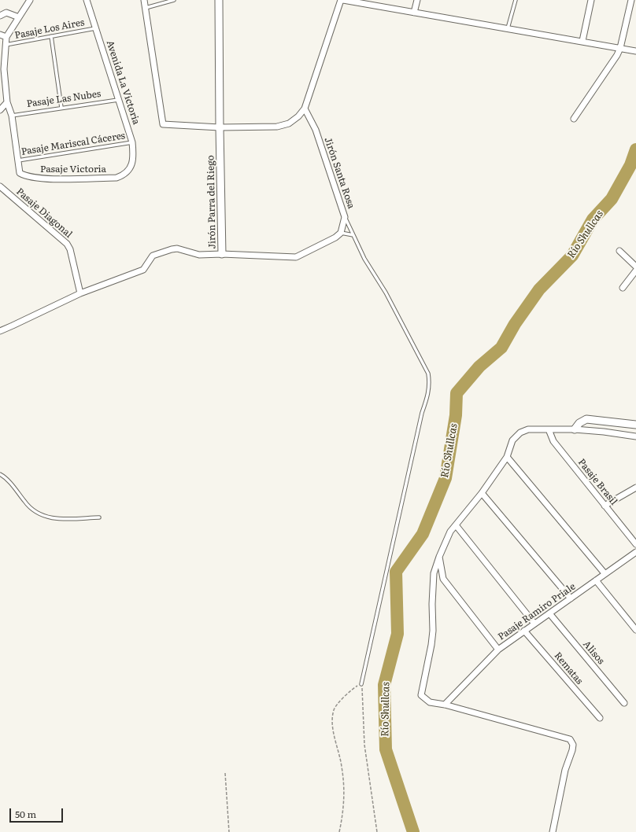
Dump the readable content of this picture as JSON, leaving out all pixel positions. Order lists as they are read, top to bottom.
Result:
{
  "streets": {
    "street": [
      "Avenida La Victoria",
      "Pasaje Victoria",
      "Jirón Santa Rosa",
      "Jirón Parra del Riego",
      "Pasaje Diagonal",
      "Pasaje Brasil",
      "Pasaje Ramiro Priale",
      "Alisos",
      "Rematas"
    ],
    "lane": ["Pasaje Los Aires", "Pasaje Las Nubes", "Pasaje Mariscal Cáceres"]
  },
  "crossings": [
    ["Pasaje Los Aires", "Avenida La Victoria"],
    ["Avenida La Victoria", "Pasaje Las Nubes"],
    ["Avenida La Victoria", "Pasaje Mariscal Cáceres"],
    ["Avenida La Victoria", "Pasaje Victoria"],
    ["Pasaje Mariscal Cáceres", "Pasaje Victoria"],
    ["Jirón Parra del Riego", "Pasaje Diagonal"],
    ["Pasaje Ramiro Priale", "Alisos"],
    ["Pasaje Ramiro Priale", "Rematas"]
  ],
  "water": ["Río Shullcas"],
  "scale_bar": "50 m"
}
